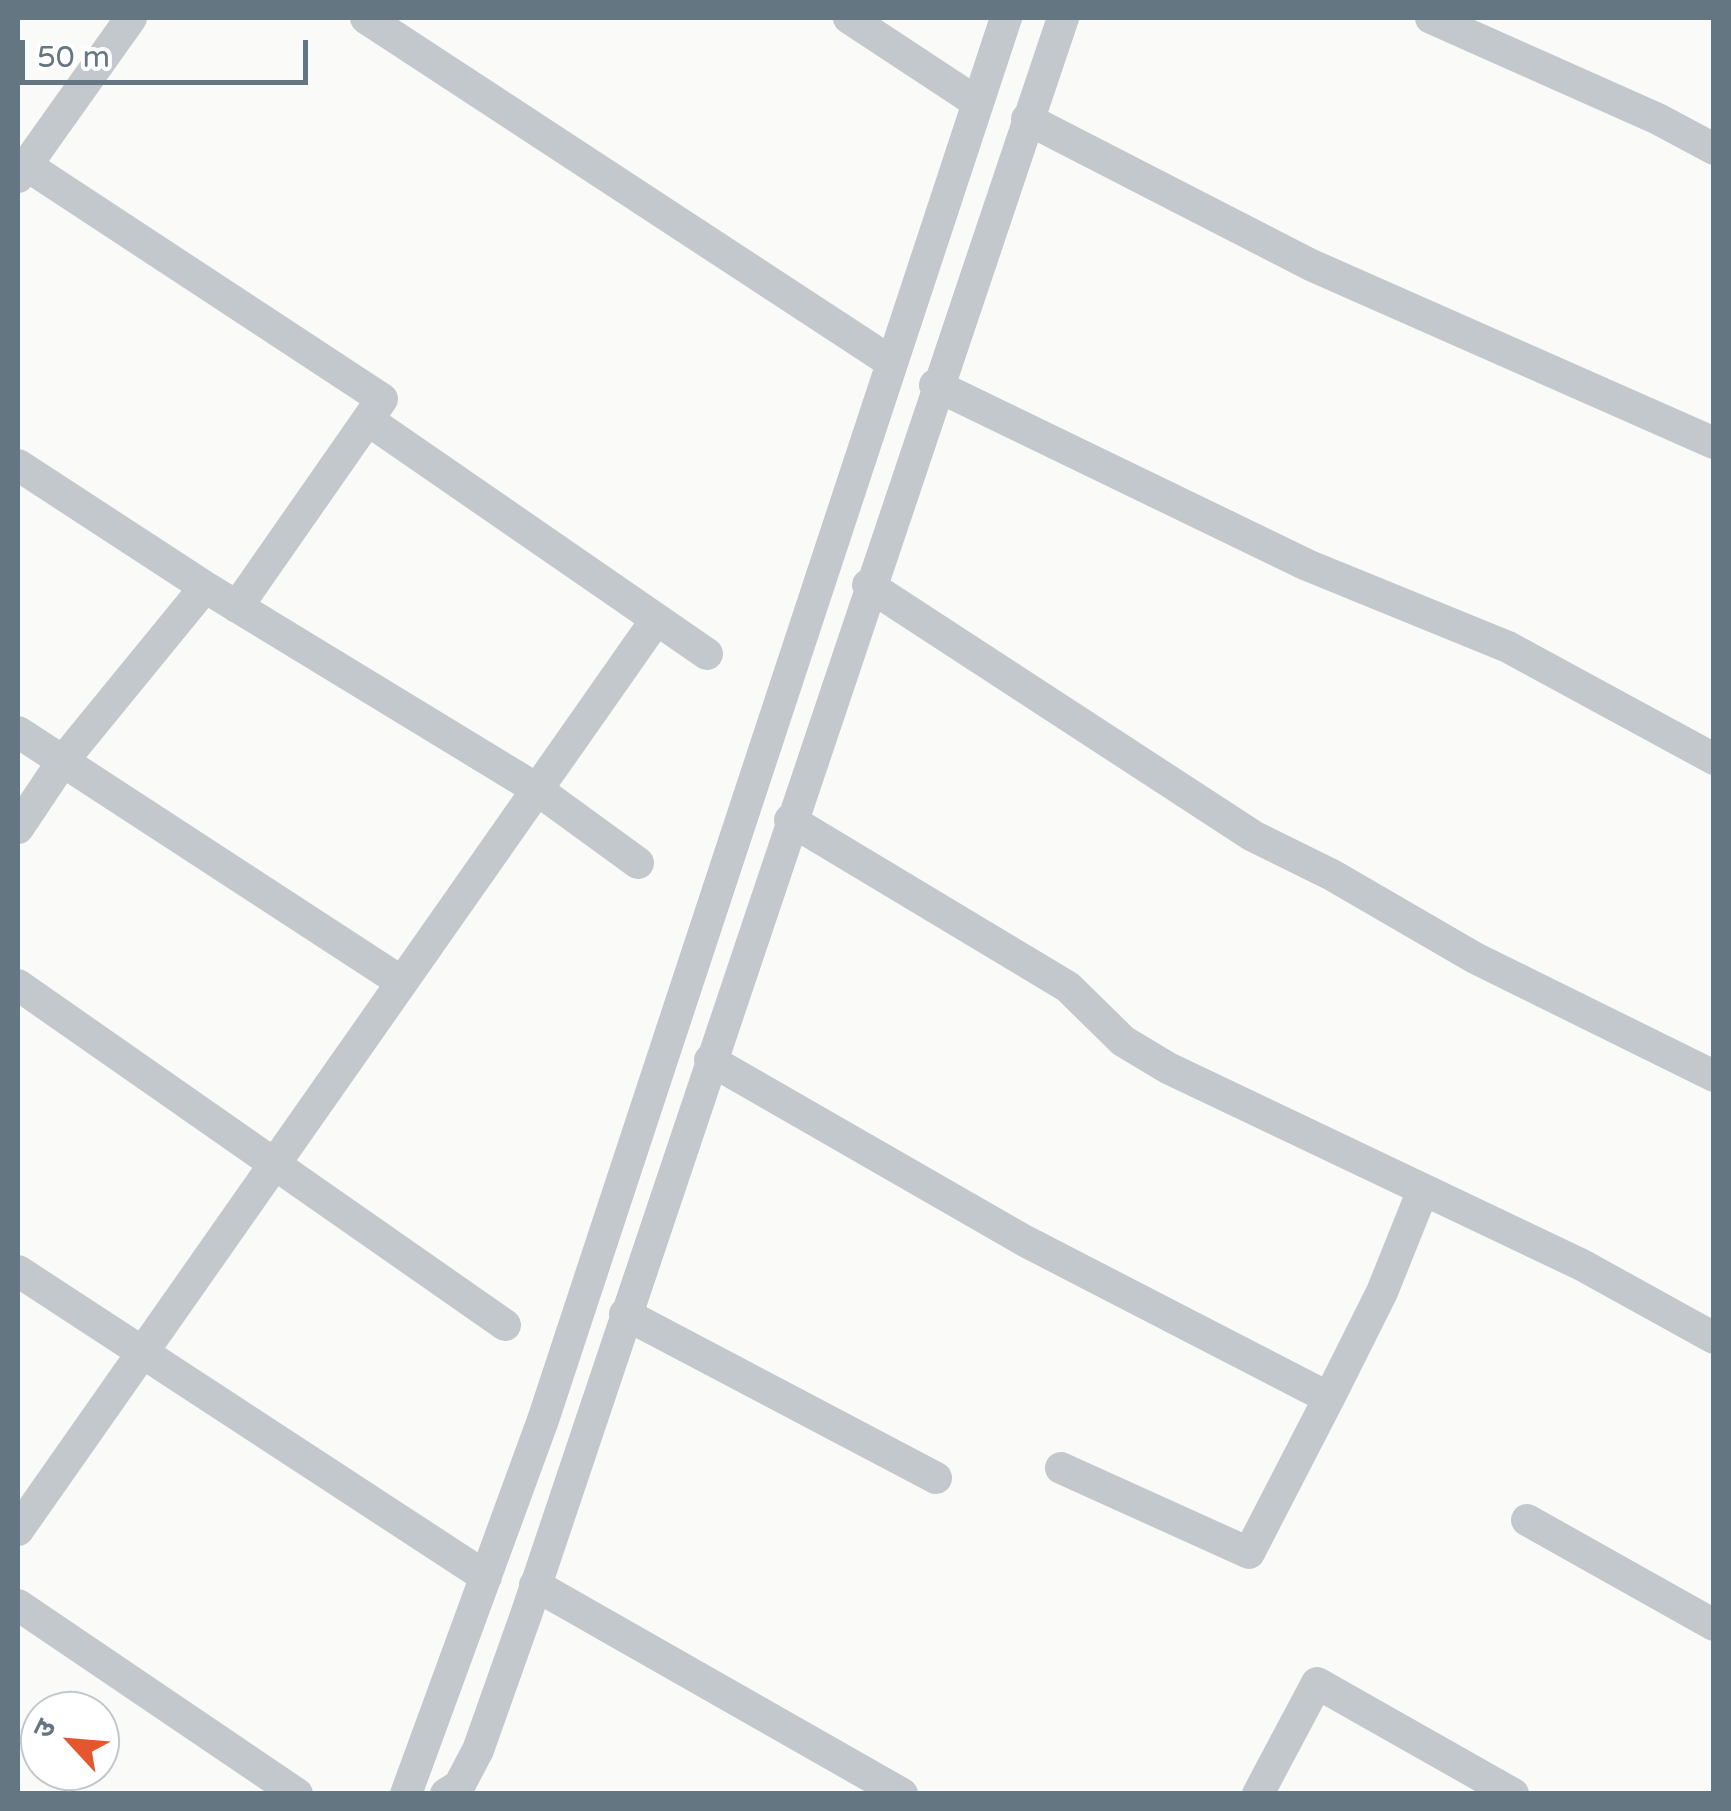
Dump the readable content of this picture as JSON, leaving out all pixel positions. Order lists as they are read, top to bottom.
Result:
{
  "scale_bar": "50 m",
  "north": "top left"
}
